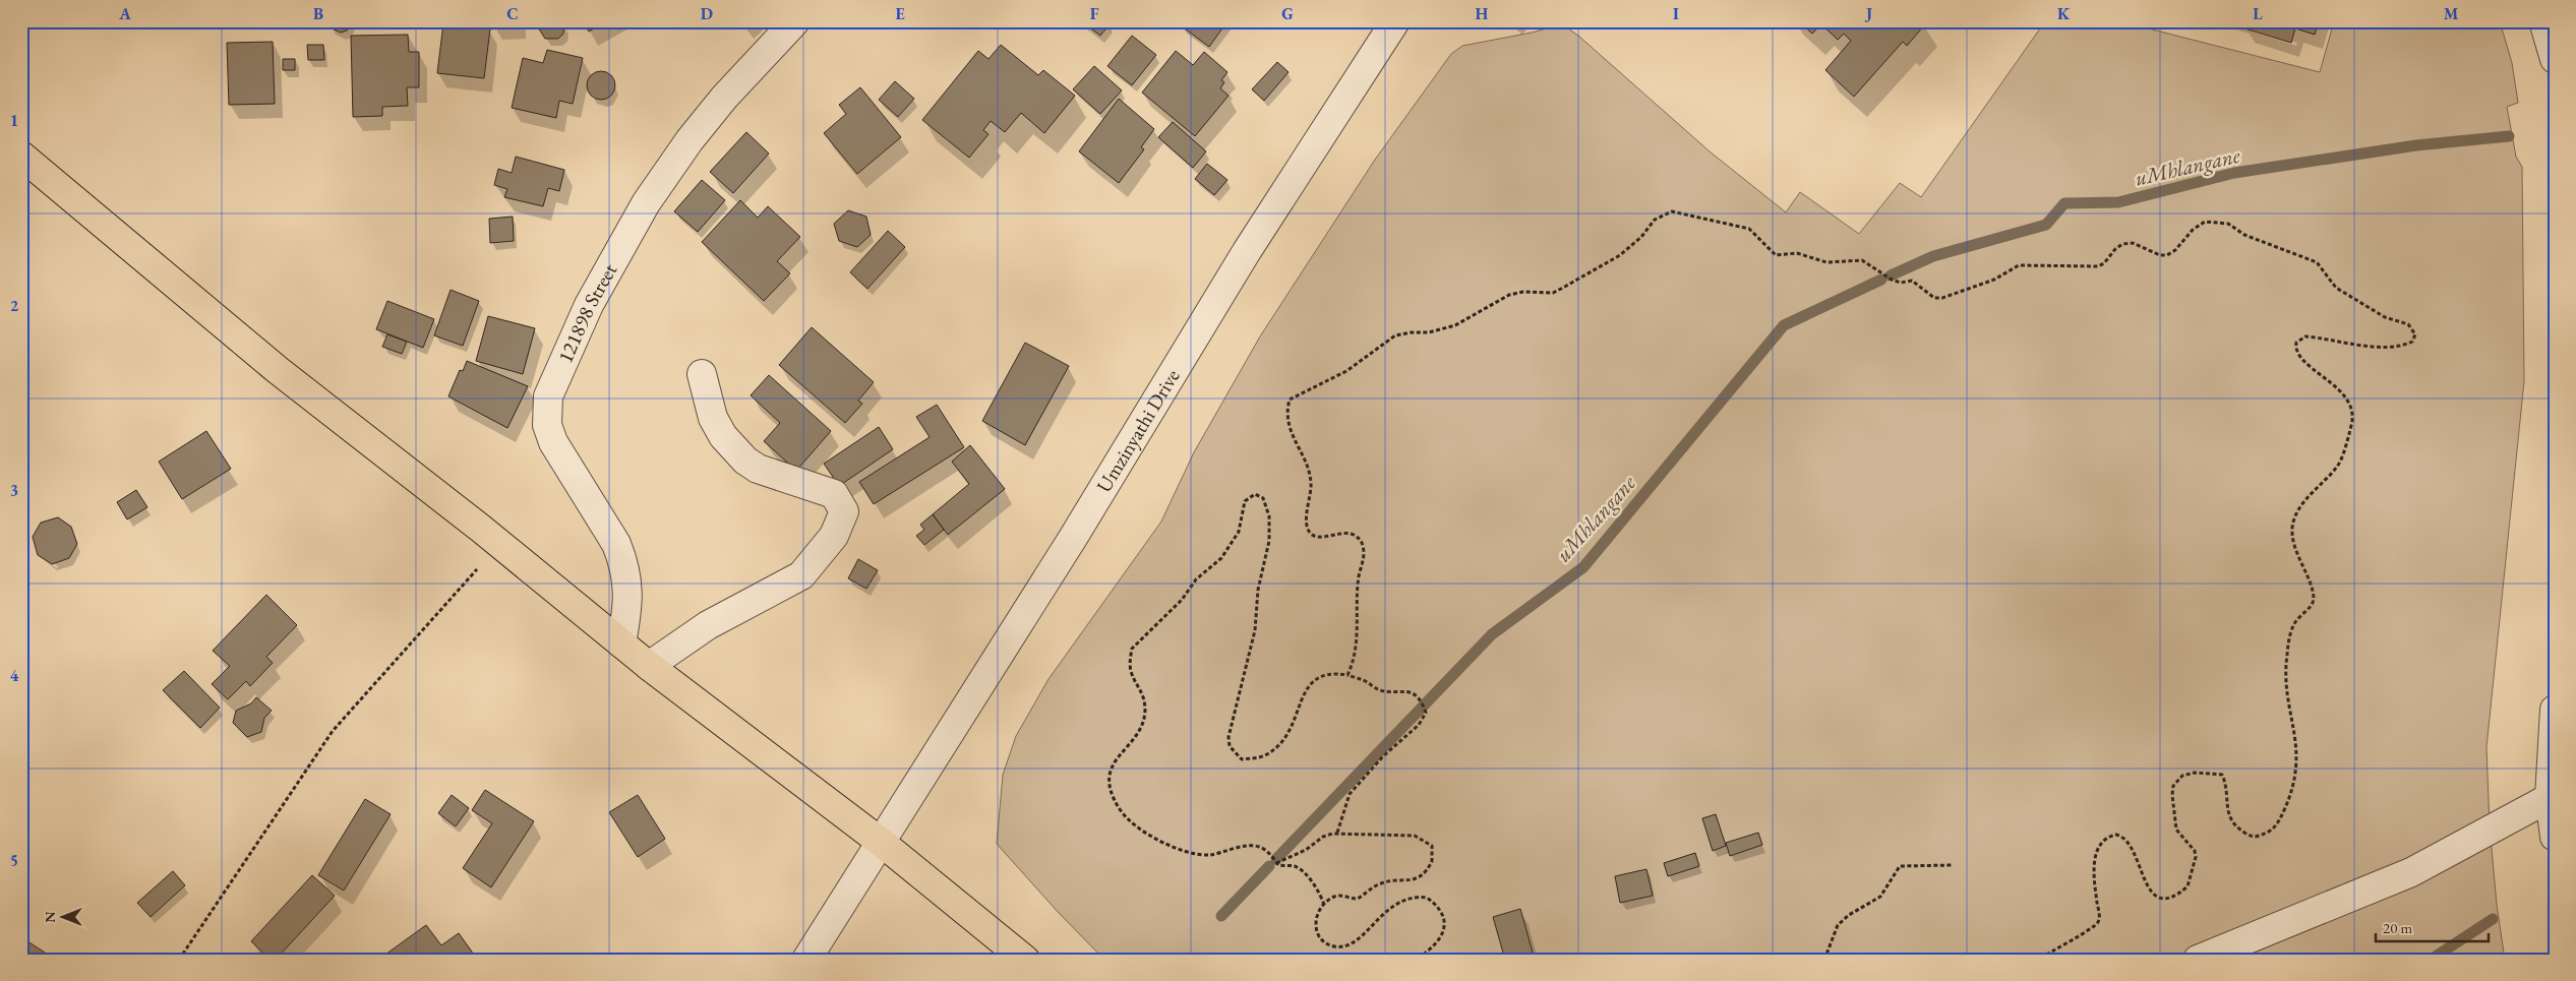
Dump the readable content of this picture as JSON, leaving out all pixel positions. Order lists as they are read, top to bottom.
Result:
{
  "streets": {
    "street": ["121898 Street", "Umzinyathi Drive"]
  },
  "water": ["uMhlangane"],
  "scale_bar": "20 m",
  "north": "left",
  "grid": {
    "columns": [
      "A",
      "B",
      "C",
      "D",
      "E",
      "F",
      "G",
      "H",
      "I",
      "J",
      "K",
      "L",
      "M"
    ],
    "rows": [
      "1",
      "2",
      "3",
      "4",
      "5"
    ]
  }
}
